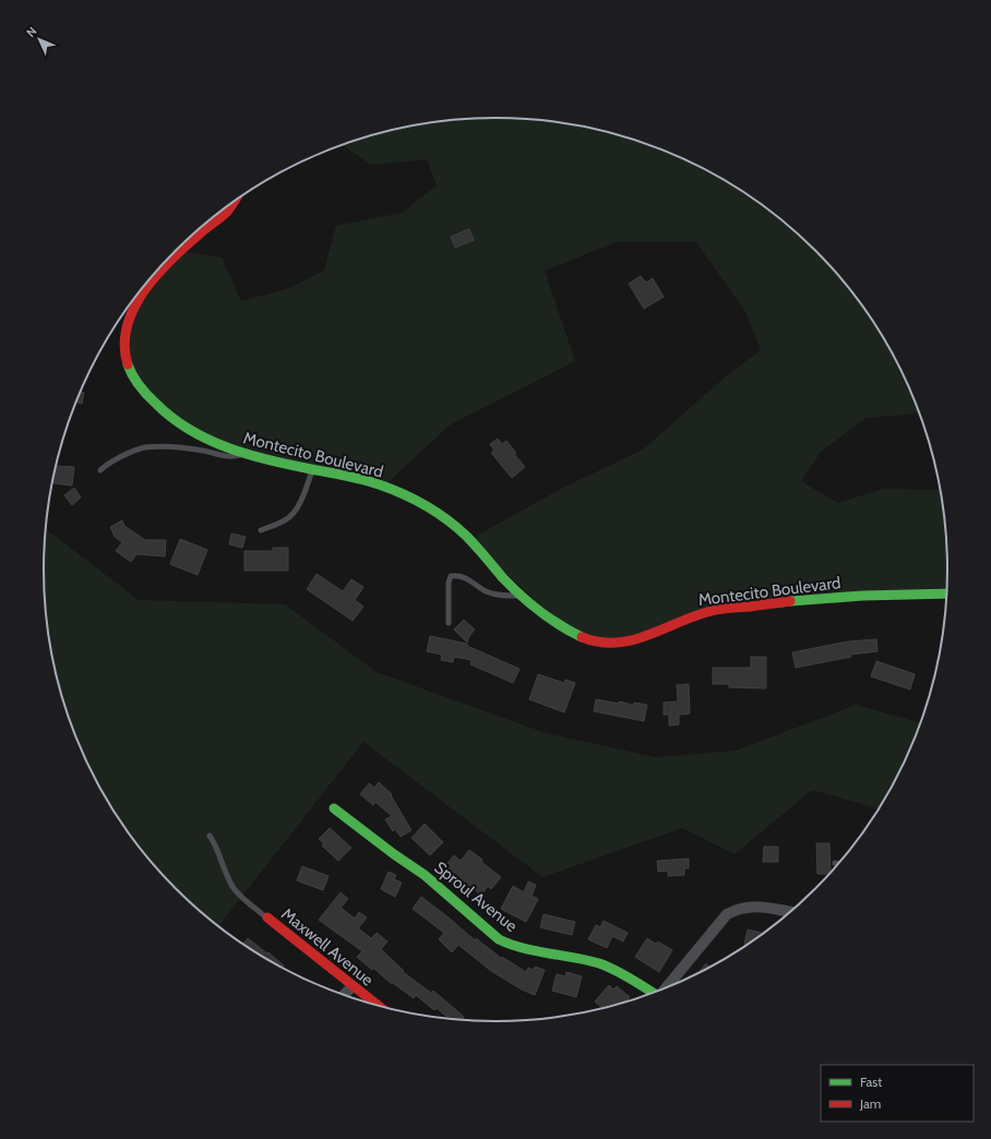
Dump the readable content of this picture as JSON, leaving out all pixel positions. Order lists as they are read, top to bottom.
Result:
{
  "streets": {
    "street": ["Montecito Boulevard", "Sproul Avenue", "Maxwell Avenue"]
  },
  "legend": ["Fast", "Jam"],
  "north": "top left"
}
